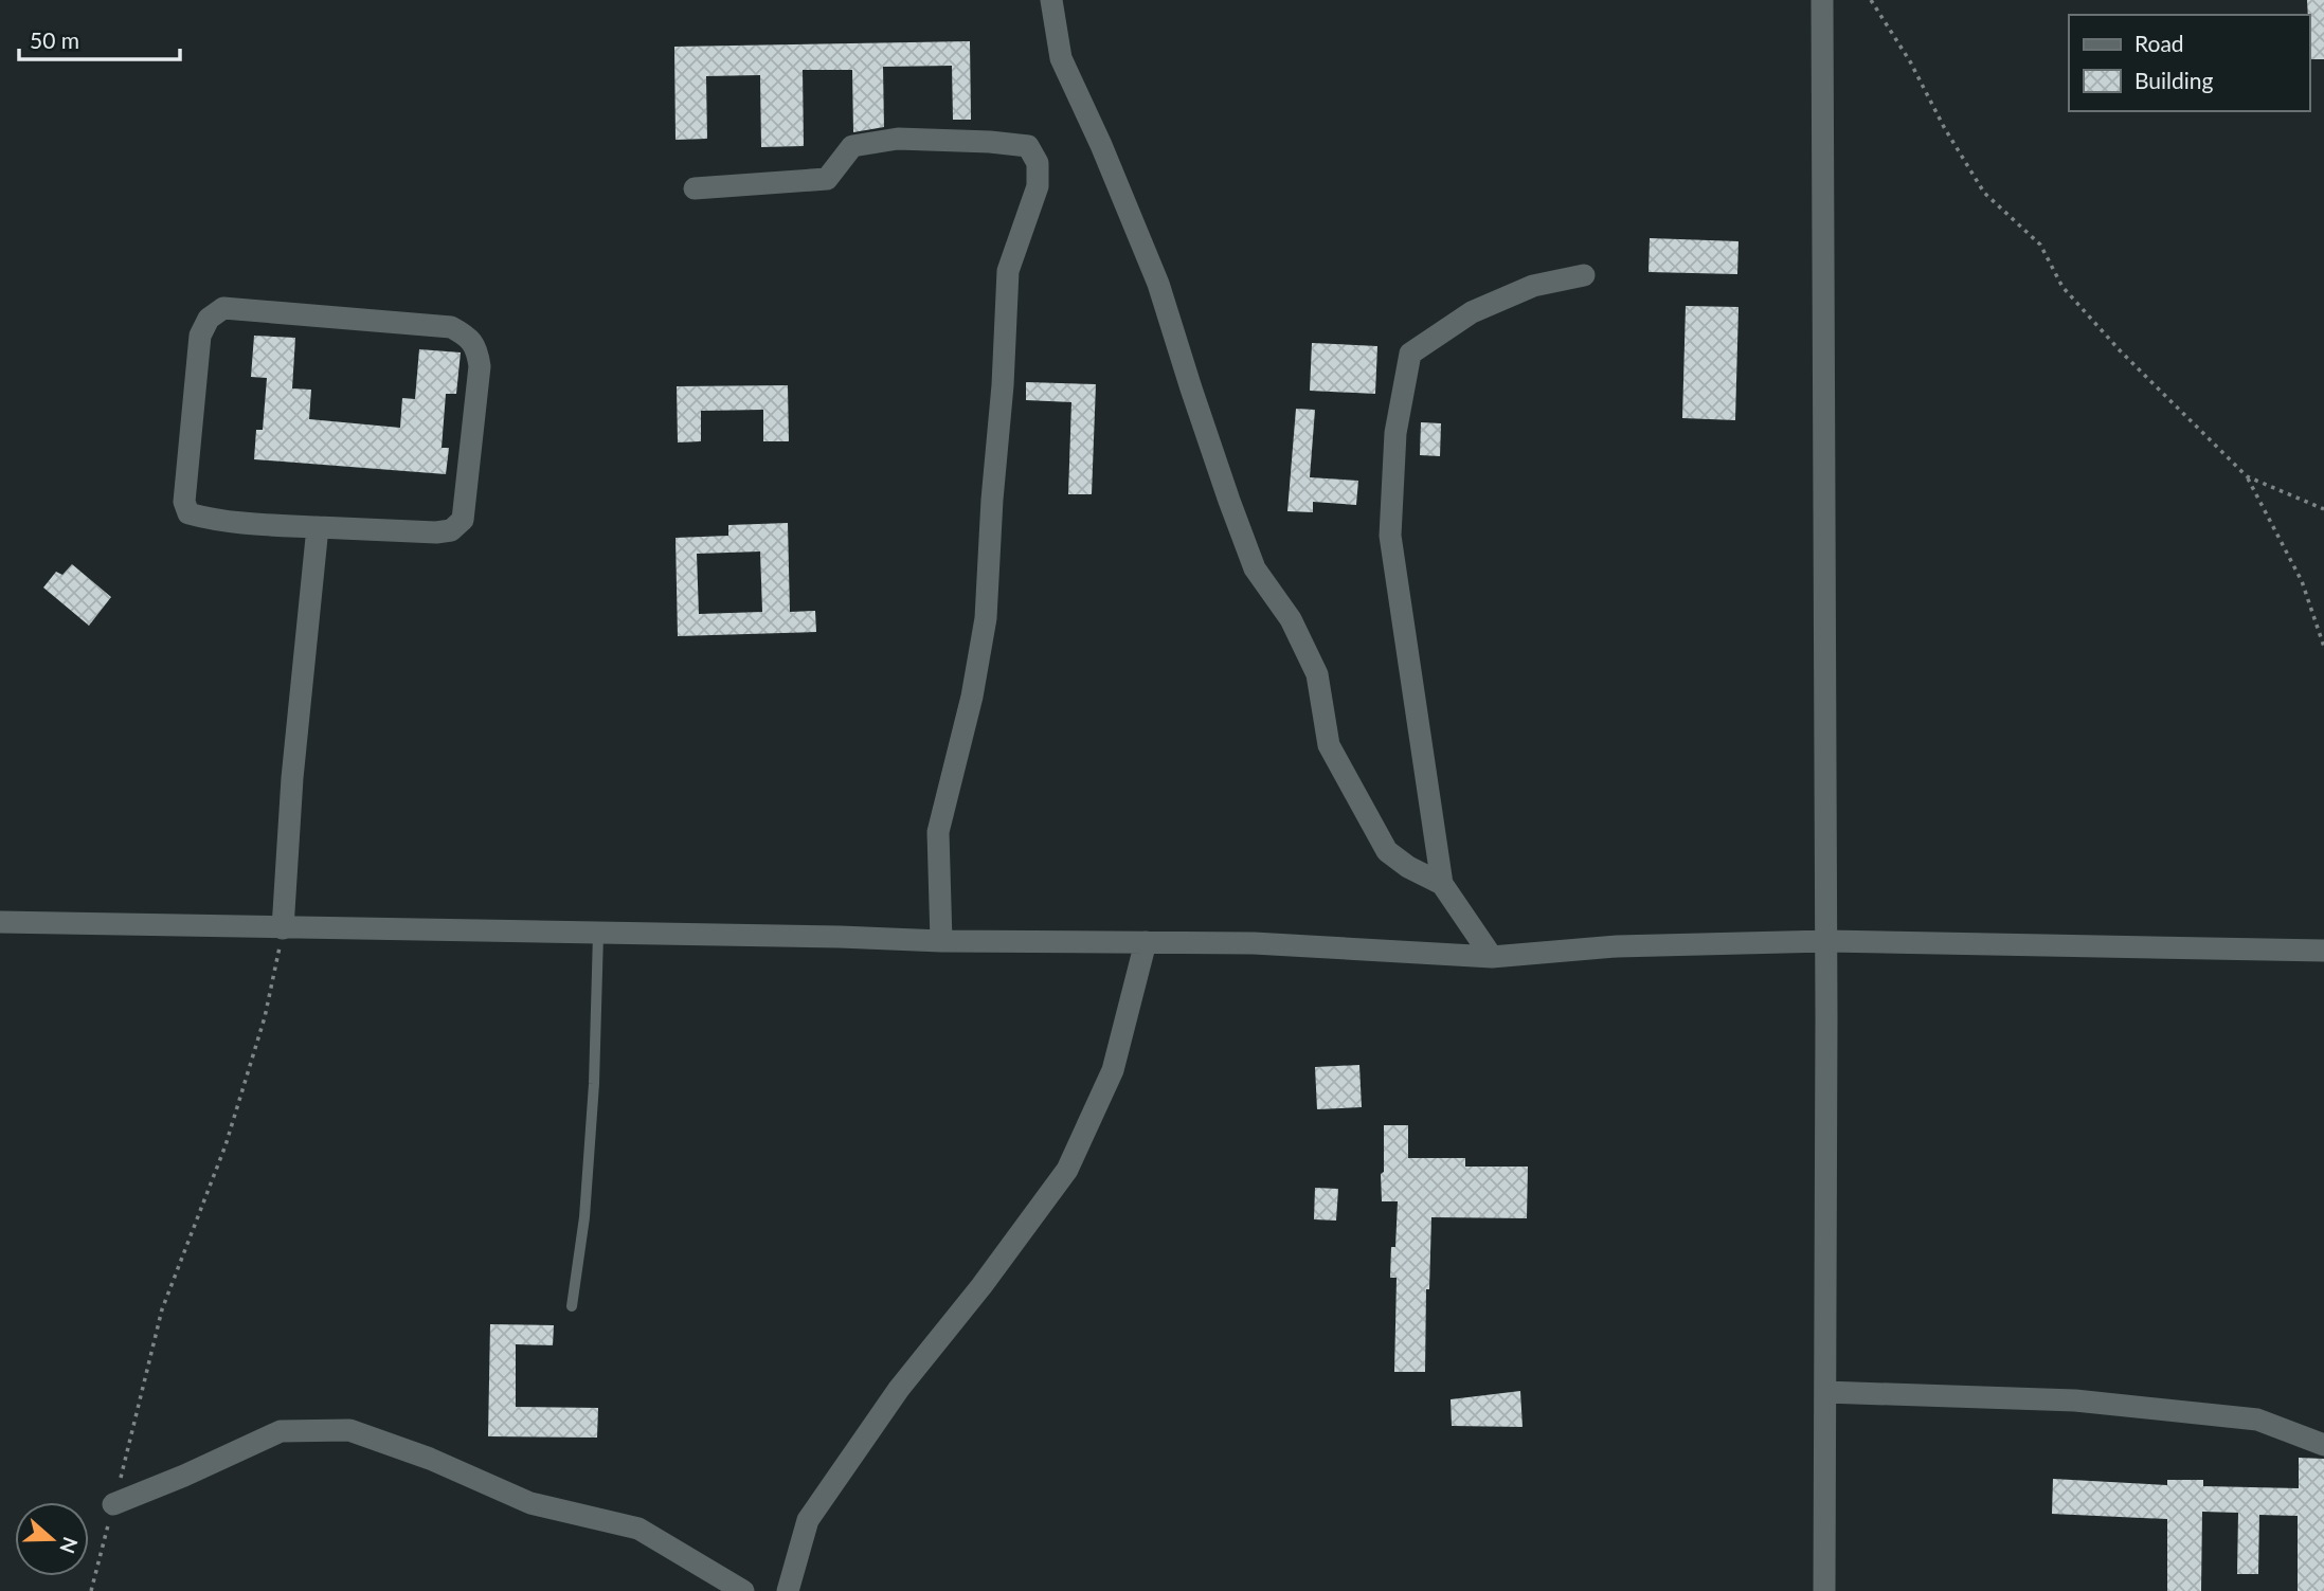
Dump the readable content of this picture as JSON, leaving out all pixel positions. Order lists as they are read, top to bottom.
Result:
{
  "legend": ["Road", "Building"],
  "scale_bar": "50 m",
  "north": "right"
}
